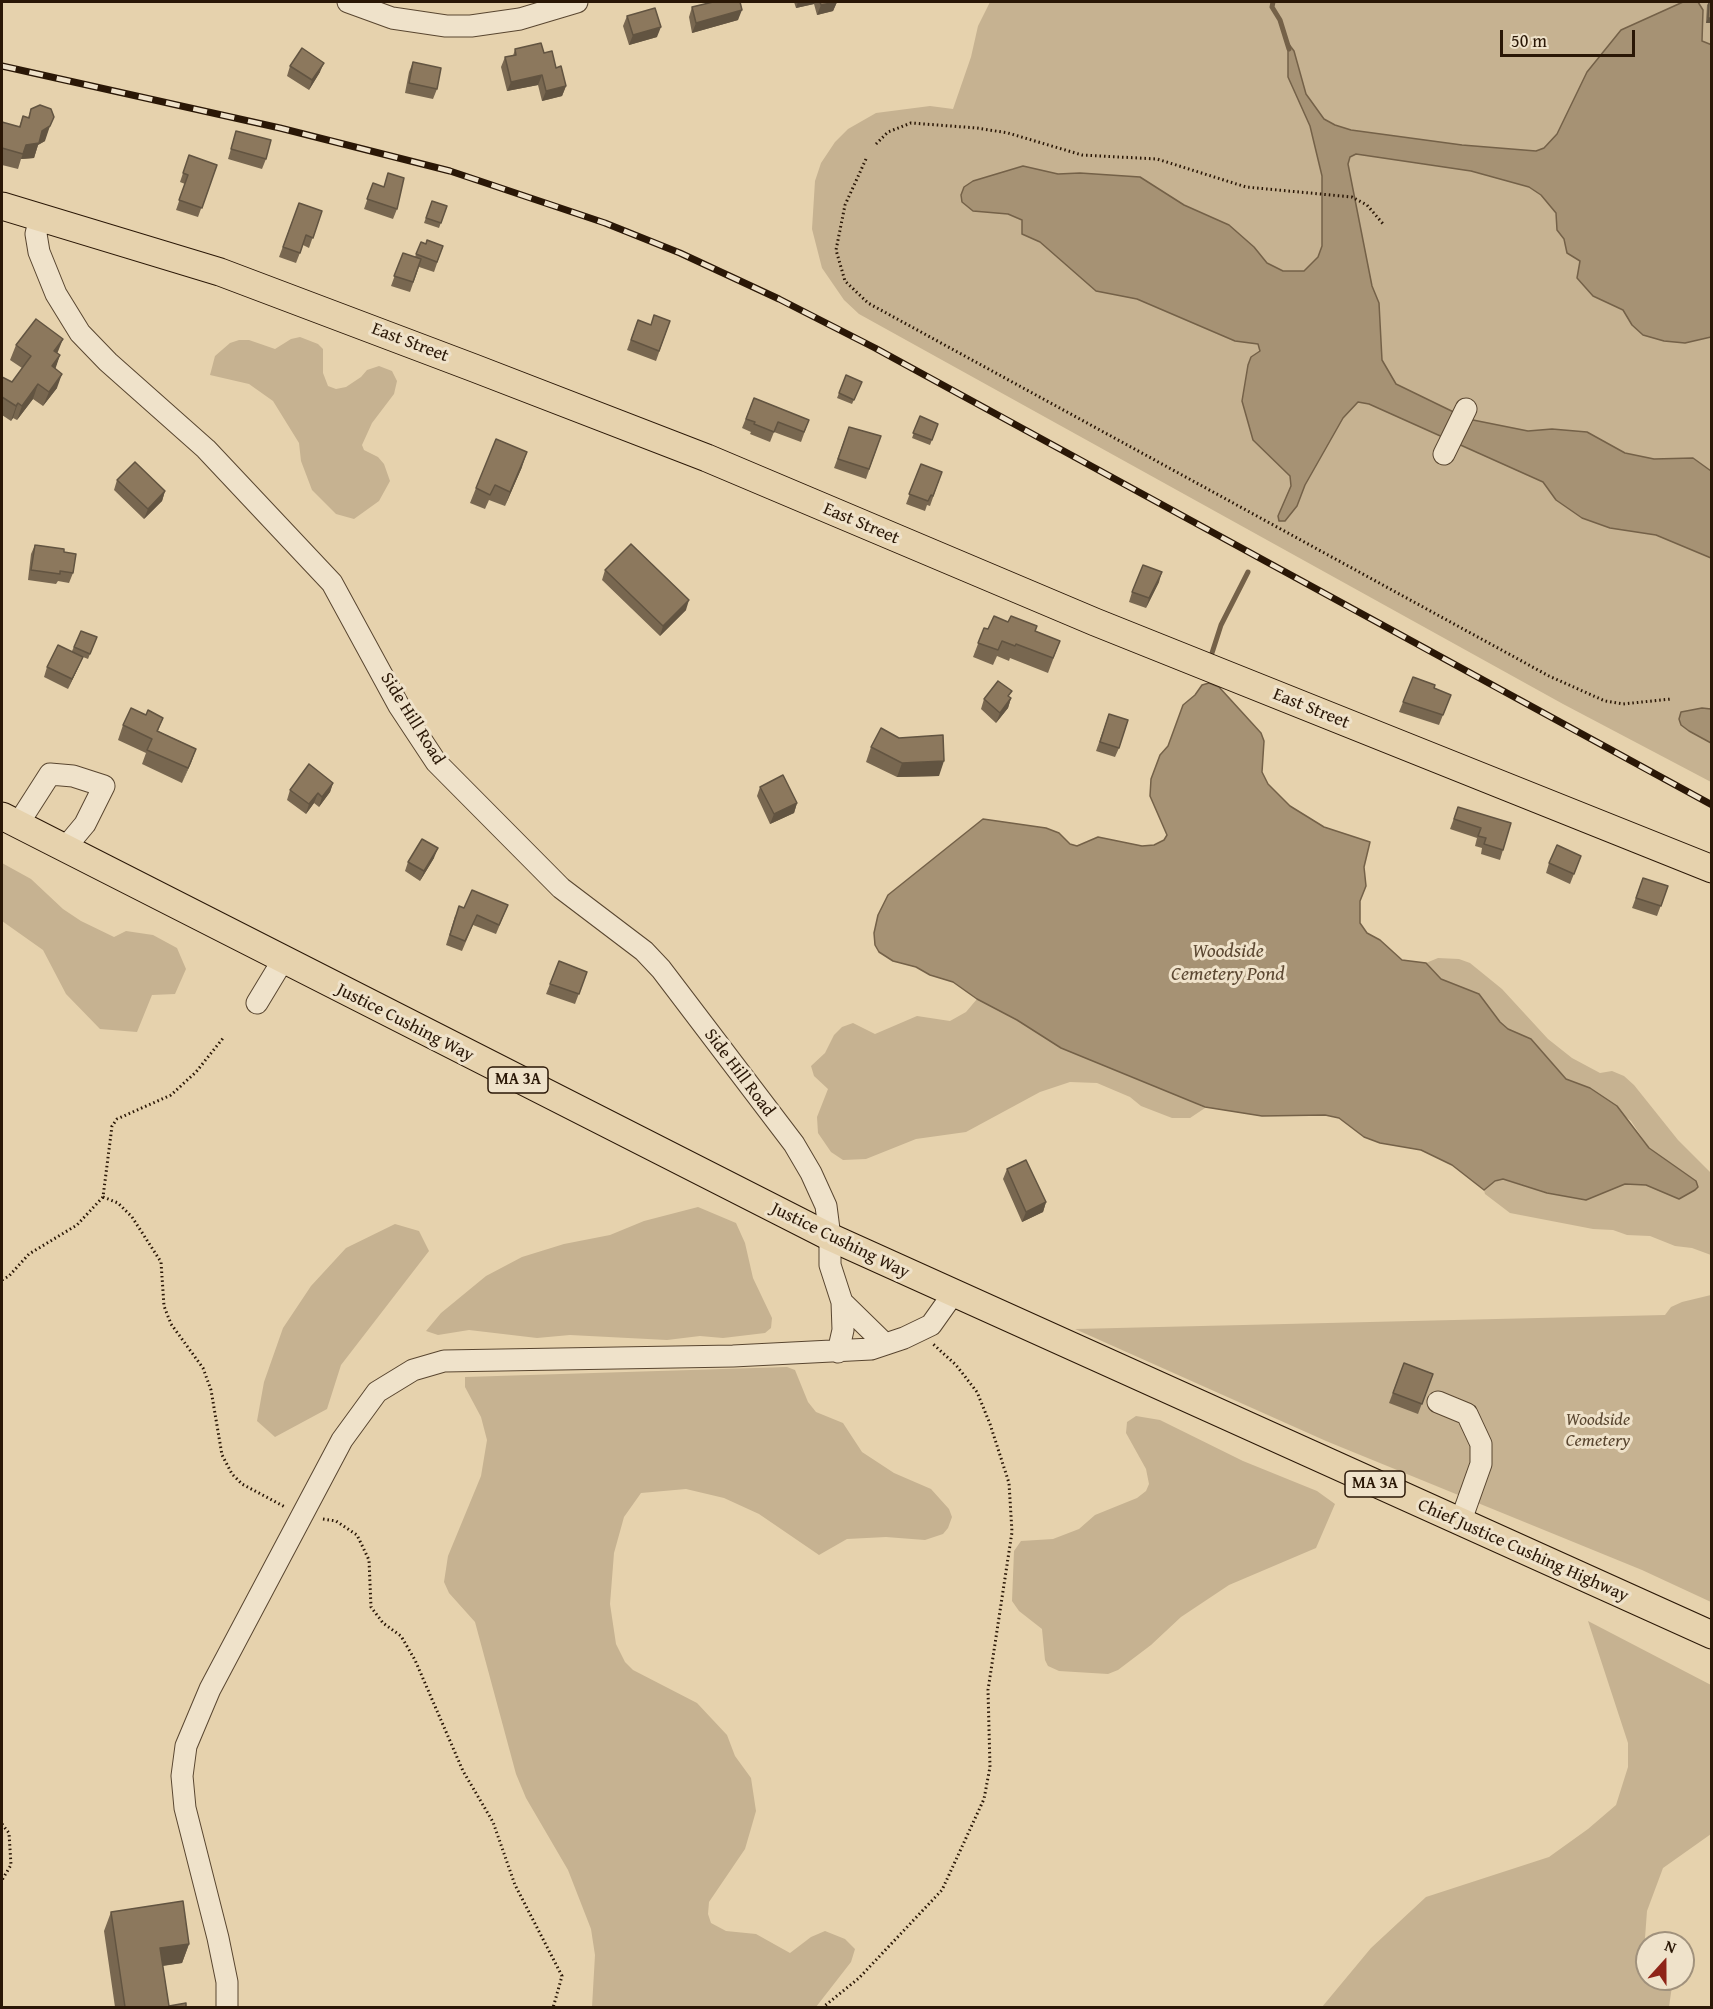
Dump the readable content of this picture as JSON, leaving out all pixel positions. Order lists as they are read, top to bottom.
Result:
{
  "streets": {
    "main road": [
      "East Street",
      "Justice Cushing Way",
      "MA 3A",
      "Chief Justice Cushing Highway"
    ],
    "street": ["Side Hill Road"]
  },
  "crossings": [
    ["East Street", "Side Hill Road"],
    ["Side Hill Road", "Justice Cushing Way"],
    ["Justice Cushing Way", "Chief Justice Cushing Highway"]
  ],
  "water": ["Woodside Cemetery Pond"],
  "parks": ["Woodside Cemetery"],
  "scale_bar": "50 m",
  "north": "top"
}
